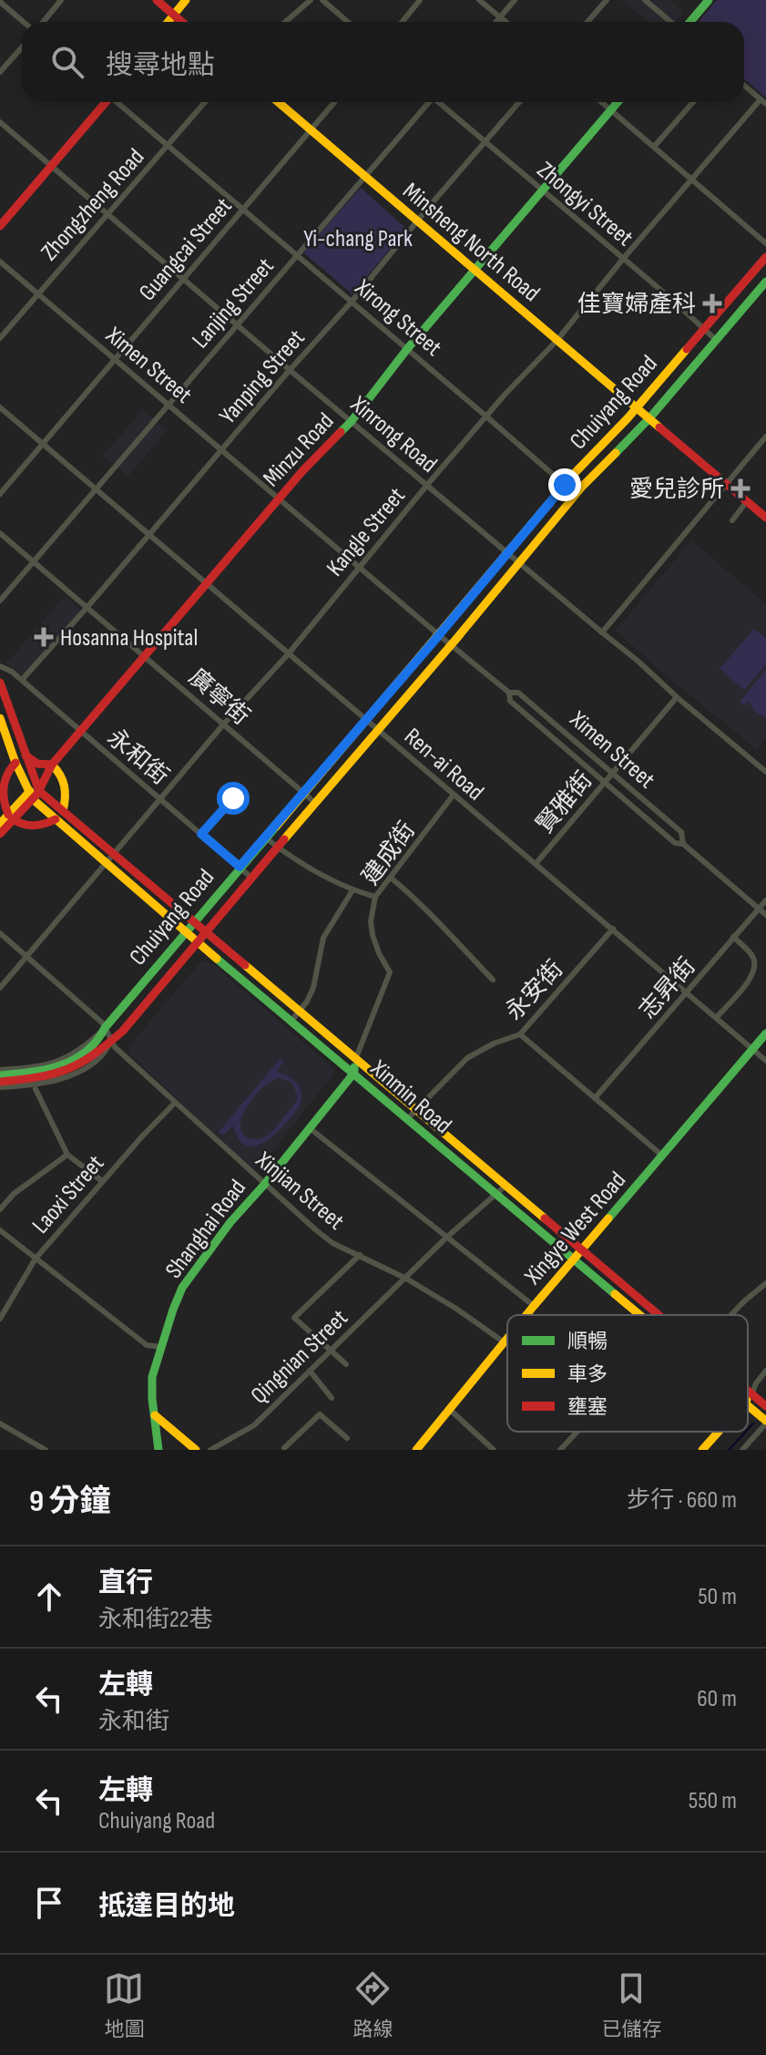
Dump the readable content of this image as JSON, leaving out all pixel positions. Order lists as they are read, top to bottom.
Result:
{
  "streets": {
    "street": [
      "Zhongyi Street",
      "Zhongzheng Road",
      "Minsheng North Road",
      "Guangcai Street",
      "Lanjing Street",
      "Xirong Street",
      "Ximen Street",
      "Yanping Street",
      "Chuiyang Road",
      "Xinrong Road",
      "Minzu Road",
      "Kangle Street",
      "廣寧街",
      "永和街",
      "Ren-ai Road",
      "賢雅街",
      "建成街",
      "志昇街",
      "永安街",
      "Xinmin Road",
      "Xinjian Street",
      "Laoxi Street",
      "Xingye West Road",
      "Shanghai Road",
      "Qingnian Street"
    ]
  },
  "crossings": [
    ["Zhongyi Street", "Yanping Street"],
    ["Zhongyi Street", "Chuiyang Road"],
    ["Zhongyi Street", "Minzu Road"],
    ["Zhongyi Street", "Kangle Street"],
    ["Zhongzheng Road", "Xirong Street"],
    ["Zhongzheng Road", "Ximen Street"],
    ["Zhongzheng Road", "Xinrong Road"],
    ["Minsheng North Road", "Guangcai Street"],
    ["Minsheng North Road", "Lanjing Street"],
    ["Minsheng North Road", "Yanping Street"],
    ["Minsheng North Road", "Chuiyang Road"],
    ["Minsheng North Road", "Minzu Road"],
    ["Minsheng North Road", "Kangle Street"],
    ["Guangcai Street", "Xirong Street"],
    ["Guangcai Street", "Ximen Street"],
    ["Guangcai Street", "Xinrong Road"],
    ["Guangcai Street", "Ren-ai Road"],
    ["Lanjing Street", "Xirong Street"],
    ["Lanjing Street", "Ximen Street"],
    ["Lanjing Street", "Xinrong Road"],
    ["Lanjing Street", "廣寧街"],
    ["Lanjing Street", "Ren-ai Road"],
    ["Xirong Street", "Yanping Street"],
    ["Xirong Street", "Chuiyang Road"],
    ["Xirong Street", "Minzu Road"],
    ["Xirong Street", "Kangle Street"],
    ["Ximen Street", "Yanping Street"],
    ["Ximen Street", "Chuiyang Road"],
    ["Ximen Street", "Minzu Road"],
    ["Ximen Street", "Kangle Street"],
    ["Ximen Street", "賢雅街"],
    ["Ximen Street", "志昇街"],
    ["Yanping Street", "Xinrong Road"],
    ["Yanping Street", "廣寧街"],
    ["Yanping Street", "永和街"],
    ["Yanping Street", "Ren-ai Road"],
    ["Chuiyang Road", "Xinrong Road"],
    ["Chuiyang Road", "廣寧街"],
    ["Chuiyang Road", "永和街"],
    ["Chuiyang Road", "Ren-ai Road"],
    ["Chuiyang Road", "Xinmin Road"],
    ["Chuiyang Road", "Xinjian Street"],
    ["Xinrong Road", "Minzu Road"],
    ["Xinrong Road", "Kangle Street"],
    ["Xinrong Road", "賢雅街"],
    ["Minzu Road", "廣寧街"],
    ["Minzu Road", "永和街"],
    ["Minzu Road", "Ren-ai Road"],
    ["Minzu Road", "Xinmin Road"],
    ["Kangle Street", "廣寧街"],
    ["Kangle Street", "永和街"],
    ["Kangle Street", "Ren-ai Road"],
    ["Kangle Street", "Xinmin Road"],
    ["Kangle Street", "Xinjian Street"],
    ["Ren-ai Road", "賢雅街"],
    ["Ren-ai Road", "建成街"],
    ["Ren-ai Road", "志昇街"],
    ["Ren-ai Road", "永安街"],
    ["Ren-ai Road", "Xingye West Road"],
    ["建成街", "Xinmin Road"],
    ["永安街", "Xinmin Road"],
    ["Xinmin Road", "Xingye West Road"],
    ["Xinmin Road", "Shanghai Road"],
    ["Xinmin Road", "Qingnian Street"],
    ["Xinjian Street", "Laoxi Street"],
    ["Xinjian Street", "Xingye West Road"],
    ["Xinjian Street", "Shanghai Road"],
    ["Xinjian Street", "Qingnian Street"]
  ],
  "parks": ["Yi-chang Park"],
  "places": {
    "health": ["佳寶婦產科", "愛兒診所", "Hosanna Hospital"]
  },
  "legend": ["順暢", "車多", "壅塞"],
  "page": {
    "search": "搜尋地點",
    "heading": ["9 分鐘", "步行 · 660 m"],
    "list": [
      ["直行", "永和街22巷", "50 m"],
      ["左轉", "永和街", "60 m"],
      ["左轉", "Chuiyang Road", "550 m"],
      "抵達目的地"
    ],
    "nav": ["地圖", "路線", "已儲存"]
  }
}
